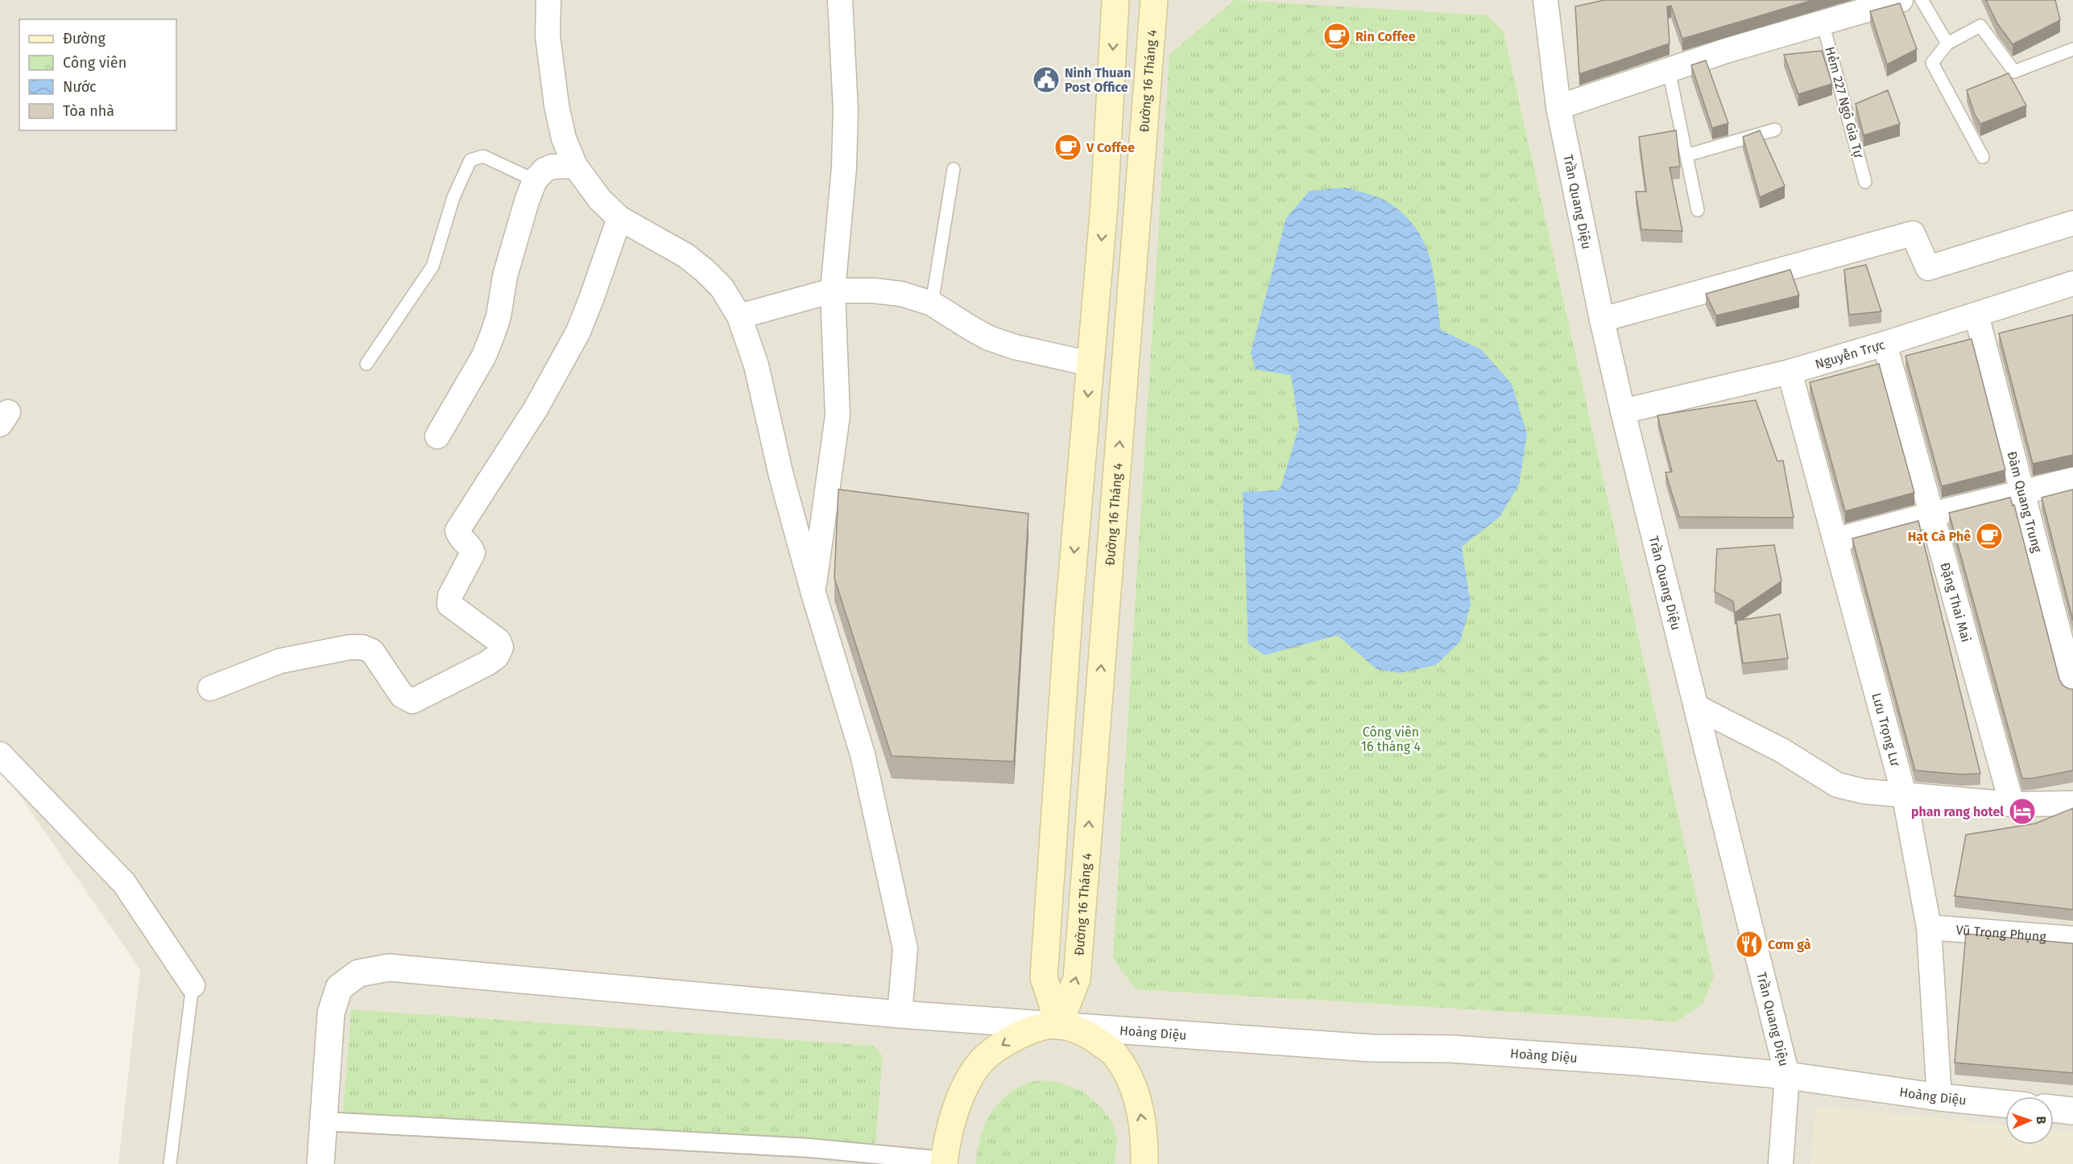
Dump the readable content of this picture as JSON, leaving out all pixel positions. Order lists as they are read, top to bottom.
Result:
{
  "streets": {
    "main road": ["Đường 16 Tháng 4"],
    "street": [
      "Trần Quang Diệu",
      "Nguyễn Trực",
      "Đàm Quang Trung",
      "Đặng Thai Mai",
      "Lưu Trọng Lư",
      "Vũ Trọng Phụng",
      "Hoàng Diệu"
    ],
    "lane": ["Hẻm 227 Ngô Gia Tự"]
  },
  "crossings": [
    ["Đường 16 Tháng 4", "Hoàng Diệu"],
    ["Trần Quang Diệu", "Nguyễn Trực"],
    ["Trần Quang Diệu", "Hoàng Diệu"],
    ["Nguyễn Trực", "Đàm Quang Trung"],
    ["Nguyễn Trực", "Đặng Thai Mai"],
    ["Nguyễn Trực", "Lưu Trọng Lư"],
    ["Lưu Trọng Lư", "Vũ Trọng Phụng"],
    ["Lưu Trọng Lư", "Hoàng Diệu"]
  ],
  "parks": ["Công viên 16 tháng 4"],
  "places": {
    "cafe": ["Rin Coffee", "V Coffee", "Hạt Cà Phê"],
    "public building": ["Ninh Thuan Post Office"],
    "hotel": ["phan rang hotel"],
    "restaurant": ["Cơm gà"]
  },
  "legend": [
    "Đường",
    "Công viên",
    "Nước",
    "Tòa nhà"
  ],
  "north": "right"
}
